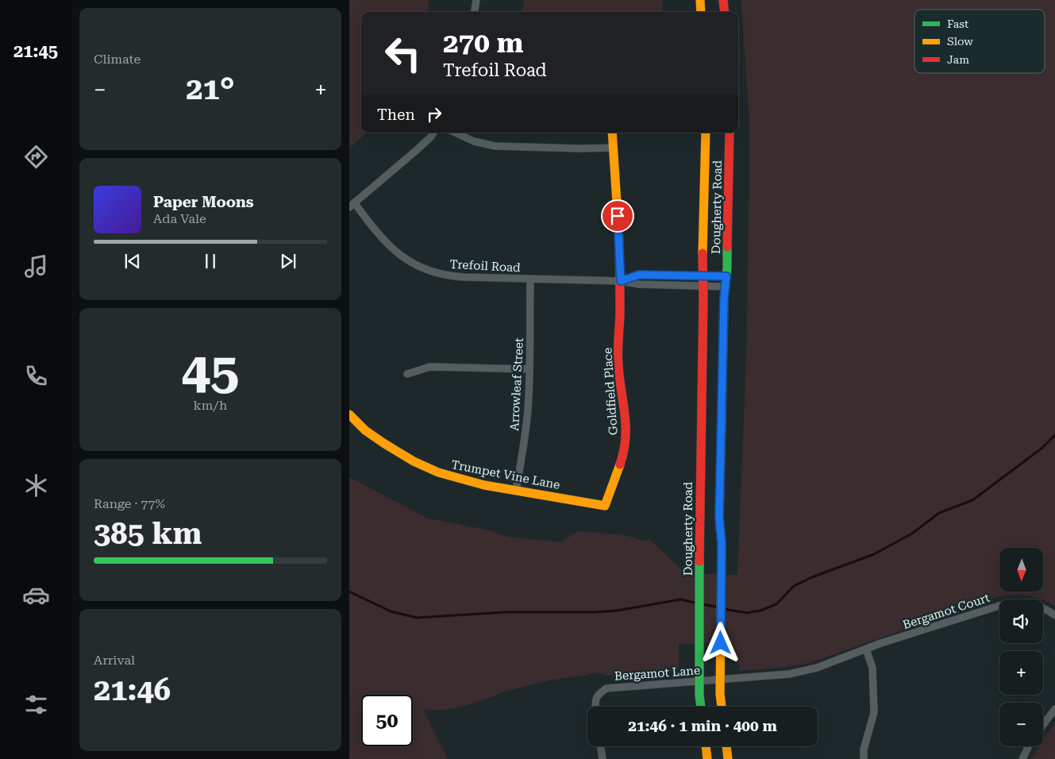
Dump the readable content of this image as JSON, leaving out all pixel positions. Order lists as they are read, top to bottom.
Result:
{
  "streets": {
    "main road": ["Dougherty Road", "Goldfield Place", "Trumpet Vine Lane"],
    "street": [
      "Trefoil Road",
      "Arrowleaf Street",
      "Bergamot Court",
      "Bergamot Lane"
    ]
  },
  "crossings": [
    ["Dougherty Road", "Trefoil Road"],
    ["Dougherty Road", "Bergamot Court"],
    ["Dougherty Road", "Bergamot Lane"],
    ["Trefoil Road", "Arrowleaf Street"],
    ["Trefoil Road", "Goldfield Place"],
    ["Arrowleaf Street", "Trumpet Vine Lane"],
    ["Goldfield Place", "Trumpet Vine Lane"],
    ["Bergamot Court", "Bergamot Lane"]
  ],
  "legend": ["Fast", "Slow", "Jam"],
  "north": "bottom",
  "page": {
    "tabs": "21:45",
    "tile": [
      "Climate",
      ["45", "km/h"],
      ["Range · 77%", "385 km"],
      ["Arrival", "21:46"]
    ],
    "turn": ["270 m", "Trefoil Road"],
    "heat": ["−", "21°", "+"],
    "then": "Then",
    "song": ["Paper Moons", "Ada Vale"],
    "map_buttons": ["+", "−"],
    "limit": "50",
    "trip": "21:46 · 1 min · 400 m"
  }
}
